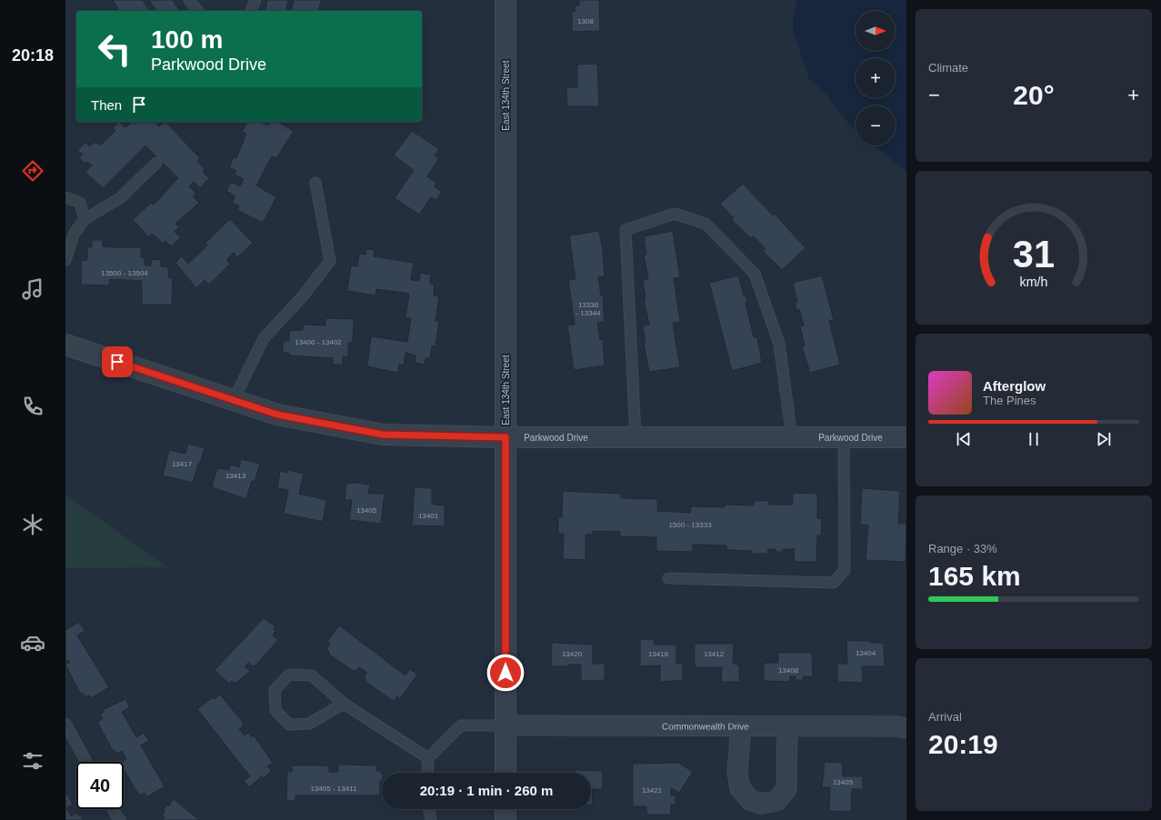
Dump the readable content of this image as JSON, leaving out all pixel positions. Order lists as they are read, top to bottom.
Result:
{
  "streets": {
    "street": ["East 134th Street", "Parkwood Drive", "Commonwealth Drive"]
  },
  "crossings": [
    ["East 134th Street", "Parkwood Drive"],
    ["East 134th Street", "Commonwealth Drive"]
  ],
  "house_numbers": [
    "1308",
    "13500 - 13504",
    "13336 - 13344",
    "13400 - 13402",
    "13417",
    "13413",
    "13405",
    "13401",
    "1500 - 13333",
    "13404",
    "13420",
    "13416",
    "13412",
    "13408",
    "13405",
    "13405 - 13411",
    "13421"
  ],
  "north": "right",
  "page": {
    "tabs": "20:18",
    "tile": [
      "Climate",
      ["Range · 33%", "165 km"],
      ["Arrival", "20:19"]
    ],
    "map_buttons": ["+", "−"],
    "turn": ["100 m", "Parkwood Drive"],
    "heat": ["−", "20°", "+"],
    "then": "Then",
    "song": ["Afterglow", "The Pines"],
    "limit": "40",
    "trip": "20:19 · 1 min · 260 m",
    "gauge": ["31", "km/h"]
  }
}
